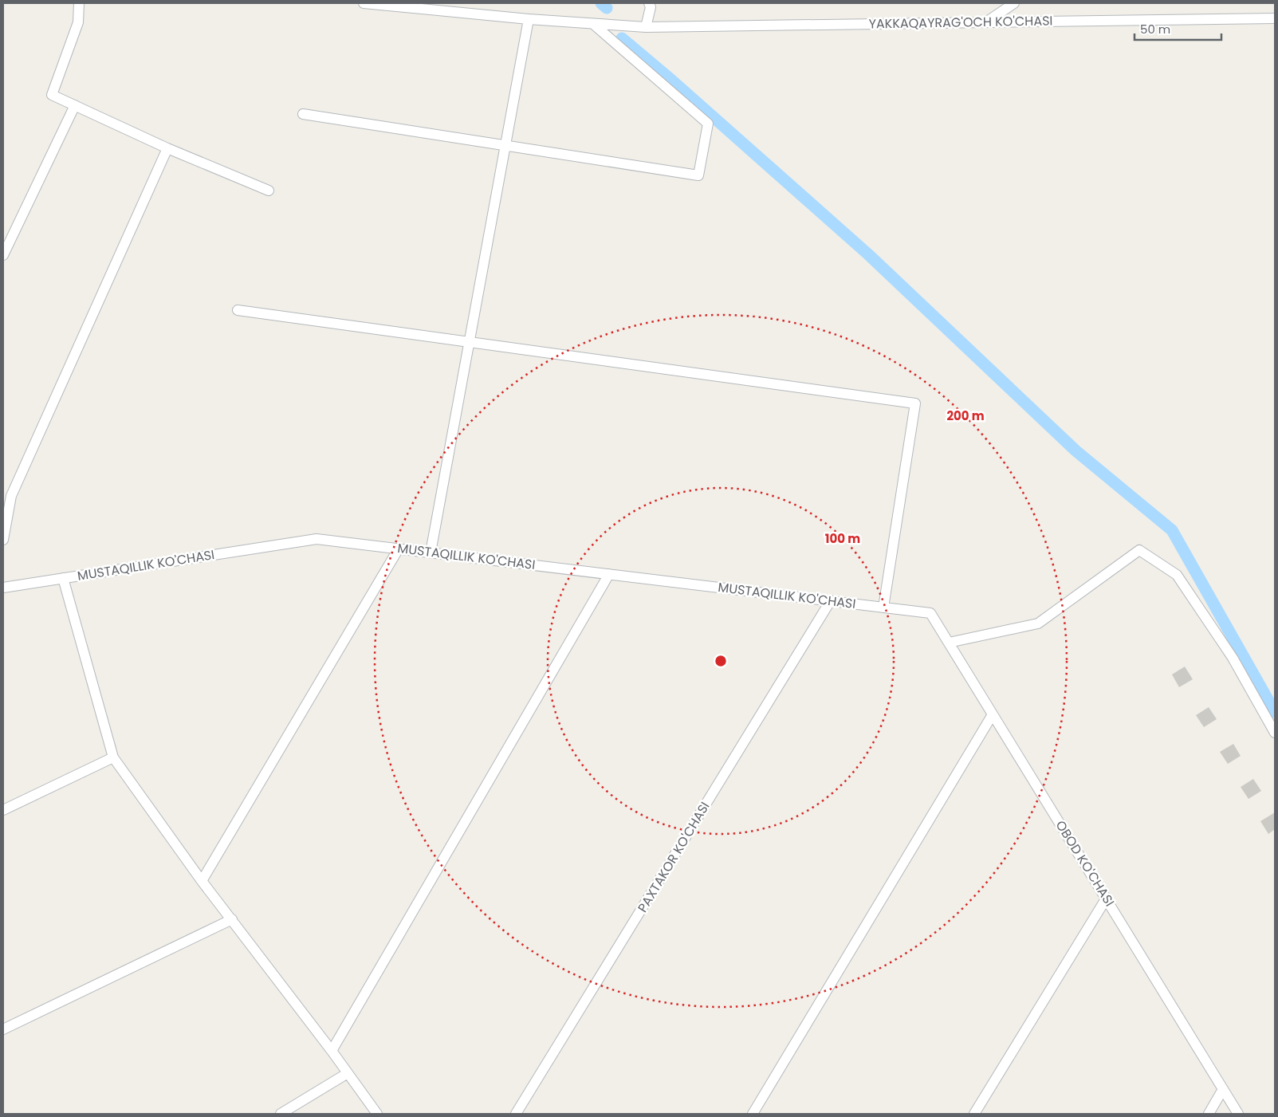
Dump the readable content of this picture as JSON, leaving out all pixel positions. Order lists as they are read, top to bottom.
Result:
{
  "streets": {
    "street": [
      "YAKKAQAYRAG'OCH KO'CHASI",
      "MUSTAQILLIK KO'CHASI",
      "PAXTAKOR KO'CHASI",
      "OBOD KO'CHASI"
    ]
  },
  "crossings": [
    ["MUSTAQILLIK KO'CHASI", "PAXTAKOR KO'CHASI"],
    ["MUSTAQILLIK KO'CHASI", "OBOD KO'CHASI"]
  ],
  "scale_bar": "50 m",
  "rings": ["200 m", "100 m"]
}
